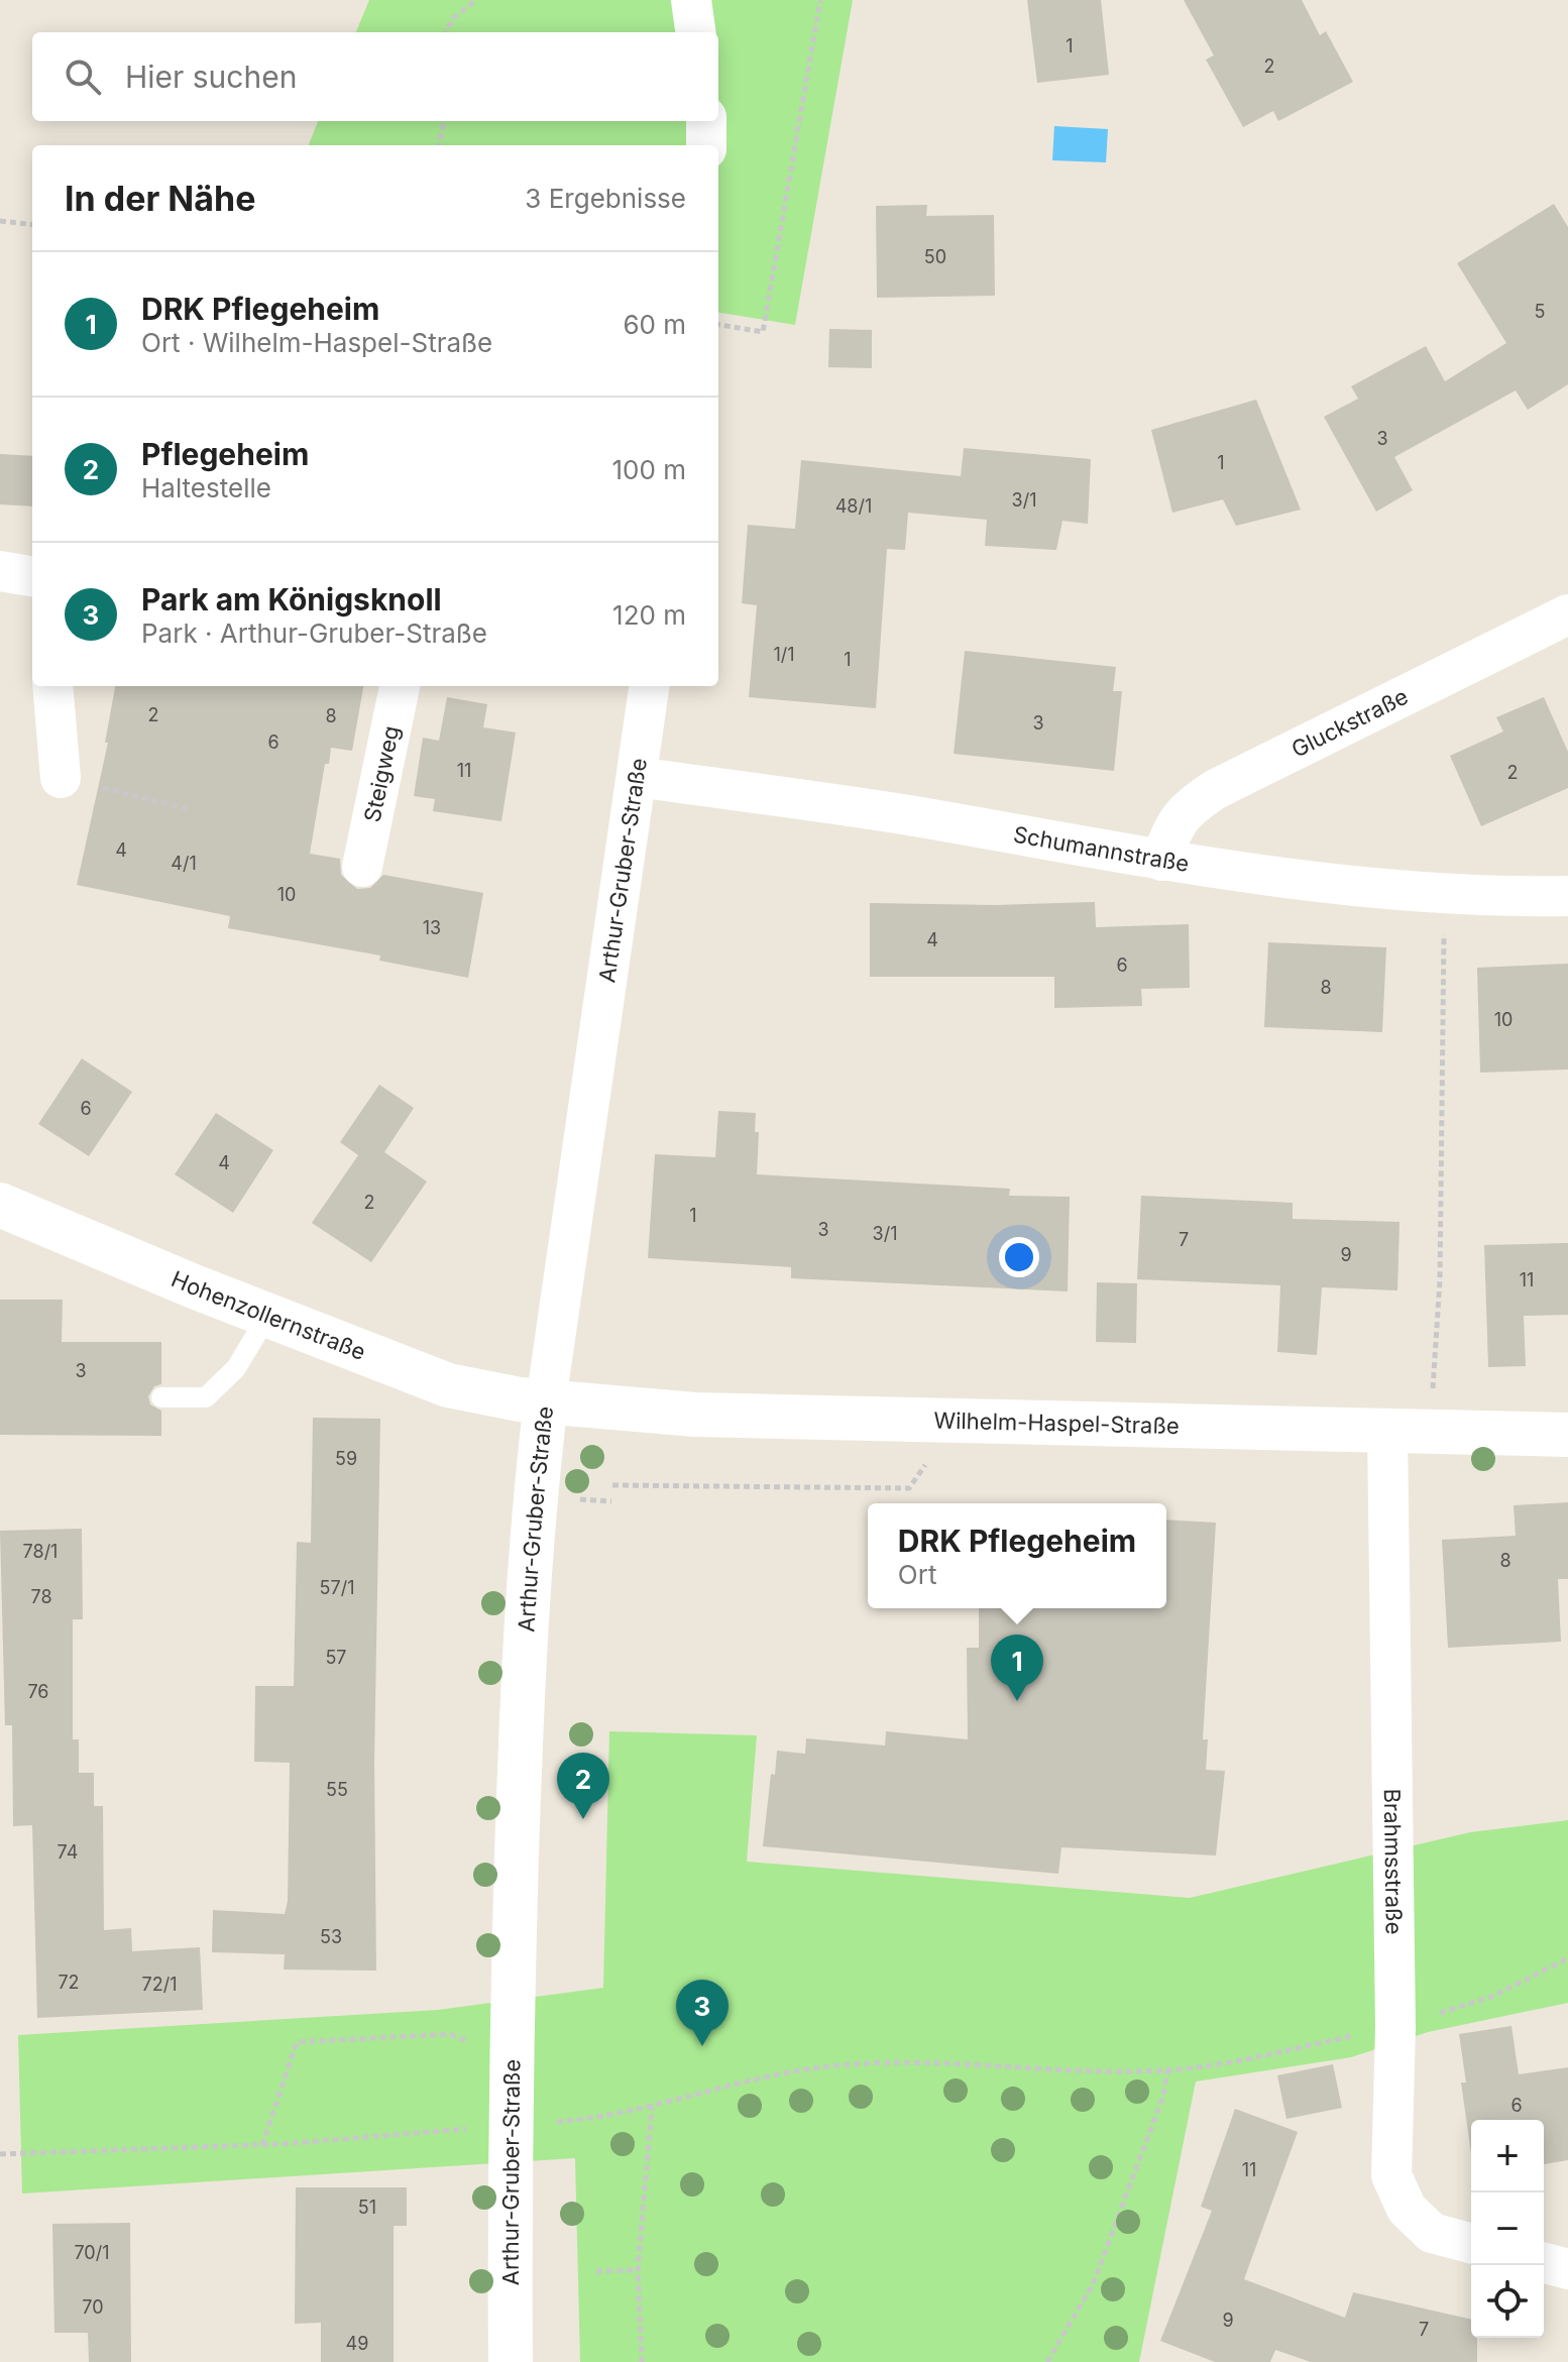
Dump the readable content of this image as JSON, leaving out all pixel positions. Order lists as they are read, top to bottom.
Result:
{
  "streets": {
    "street": [
      "Gluckstraße",
      "Steigweg",
      "Schumannstraße",
      "Arthur-Gruber-Straße",
      "Hohenzollernstraße",
      "Wilhelm-Haspel-Straße",
      "Brahmsstraße"
    ]
  },
  "crossings": [
    ["Gluckstraße", "Schumannstraße"],
    ["Schumannstraße", "Arthur-Gruber-Straße"],
    ["Arthur-Gruber-Straße", "Hohenzollernstraße"],
    ["Arthur-Gruber-Straße", "Wilhelm-Haspel-Straße"],
    ["Hohenzollernstraße", "Wilhelm-Haspel-Straße"],
    ["Wilhelm-Haspel-Straße", "Brahmsstraße"]
  ],
  "house_numbers": [
    "1",
    "2",
    "50",
    "5",
    "3",
    "1",
    "3/1",
    "48/1",
    "1/1",
    "1",
    "2",
    "8",
    "3",
    "6",
    "11",
    "2",
    "4",
    "4/1",
    "10",
    "13",
    "4",
    "6",
    "8",
    "10",
    "6",
    "4",
    "2",
    "1",
    "3",
    "3/1",
    "7",
    "9",
    "11",
    "3",
    "59",
    "78/1",
    "8",
    "57/1",
    "78",
    "57",
    "76",
    "55",
    "74",
    "53",
    "72",
    "72/1",
    "6",
    "11",
    "51",
    "70/1",
    "70",
    "9",
    "7",
    "49"
  ],
  "page": {
    "search": "Hier suchen",
    "heading": ["In der Nähe", "3 Ergebnisse"],
    "list": [
      {
        "mark": "1",
        "name": "DRK Pflegeheim",
        "note": "Ort · Wilhelm-Haspel-Straße",
        "value": "60 m"
      },
      {
        "mark": "2",
        "name": "Pflegeheim",
        "note": "Haltestelle",
        "value": "100 m"
      },
      {
        "mark": "3",
        "name": "Park am Königsknoll",
        "note": "Park · Arthur-Gruber-Straße",
        "value": "120 m"
      }
    ],
    "popup": ["DRK Pflegeheim", "Ort"],
    "pins": ["1", "2", "3"],
    "map_buttons": ["+", "−"]
  }
}
